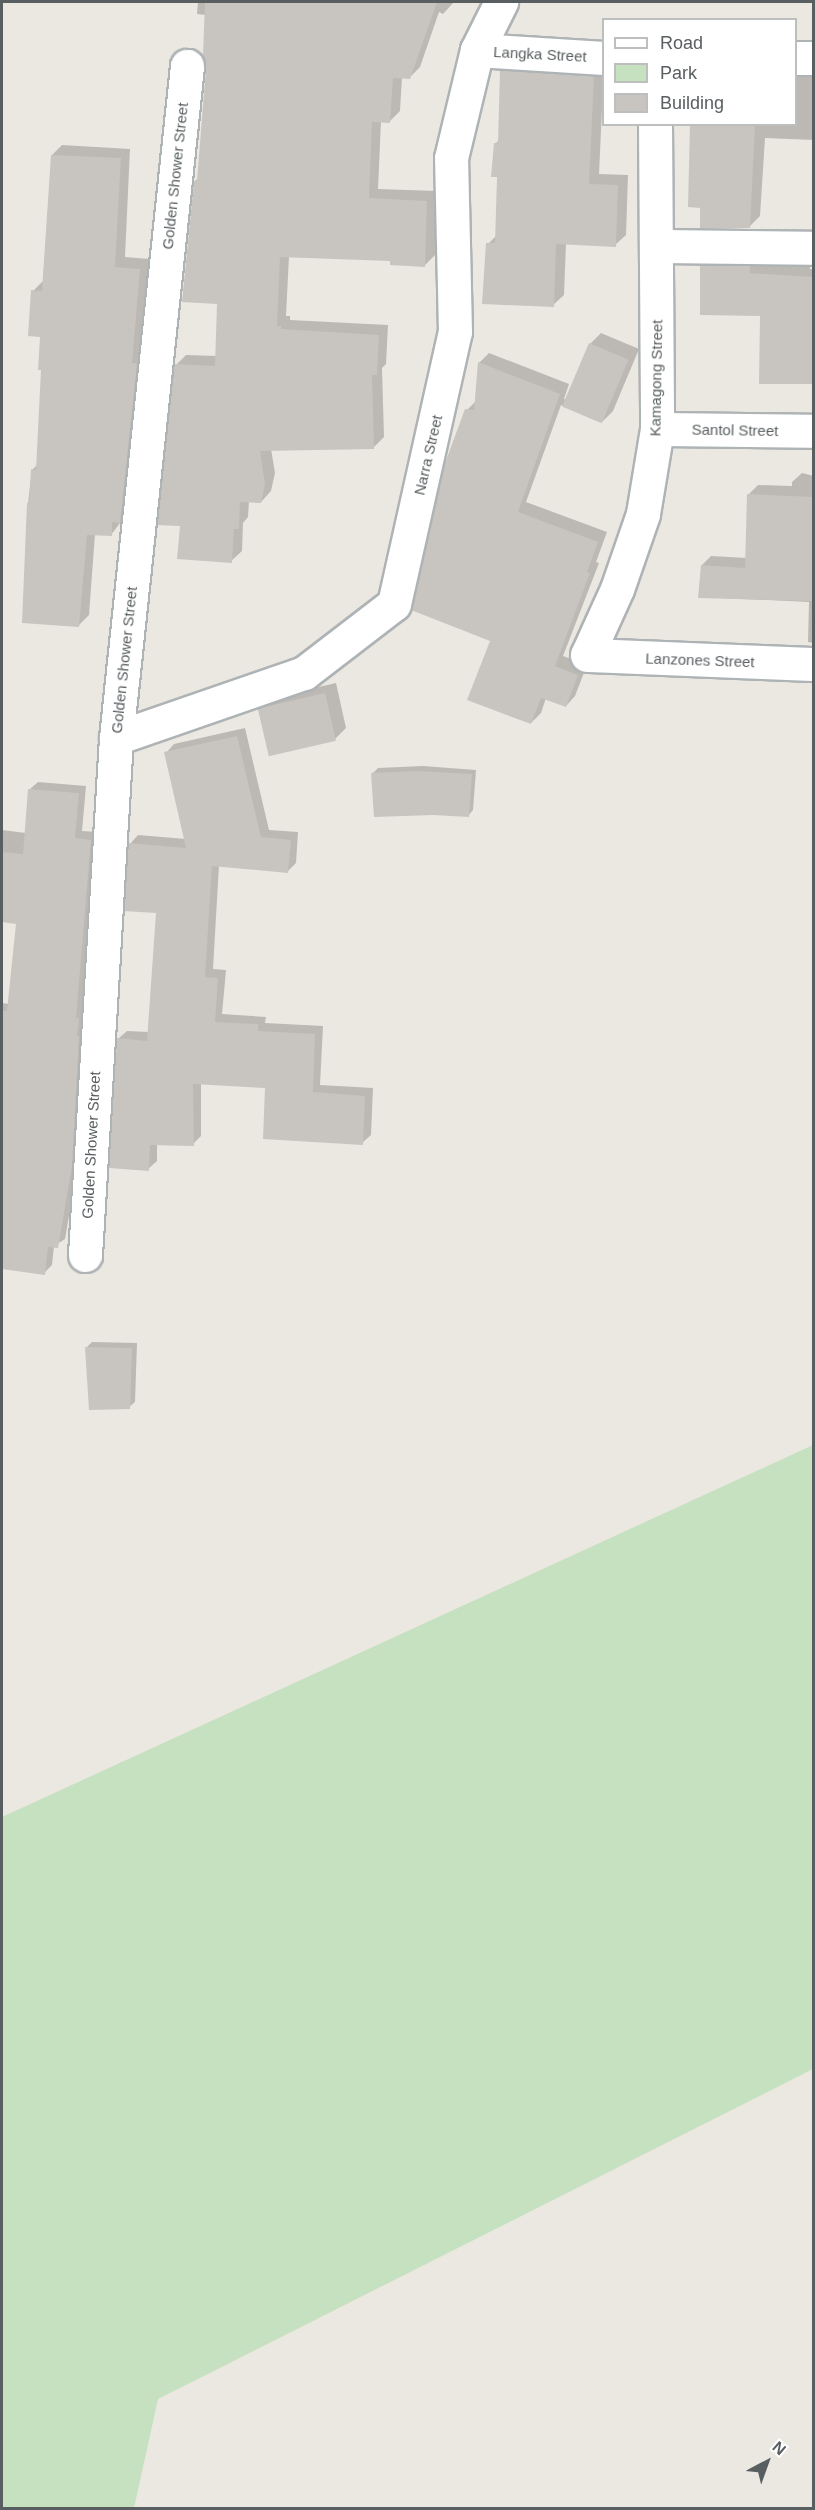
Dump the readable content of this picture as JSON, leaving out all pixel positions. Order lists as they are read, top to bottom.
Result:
{
  "streets": {
    "street": [
      "Langka Street",
      "Golden Shower Street",
      "Kamagong Street",
      "Santol Street",
      "Narra Street",
      "Lanzones Street"
    ]
  },
  "crossings": [
    ["Langka Street", "Narra Street"],
    ["Golden Shower Street", "Narra Street"],
    ["Kamagong Street", "Santol Street"],
    ["Kamagong Street", "Lanzones Street"]
  ],
  "legend": ["Road", "Park", "Building"],
  "north": "top right"
}
